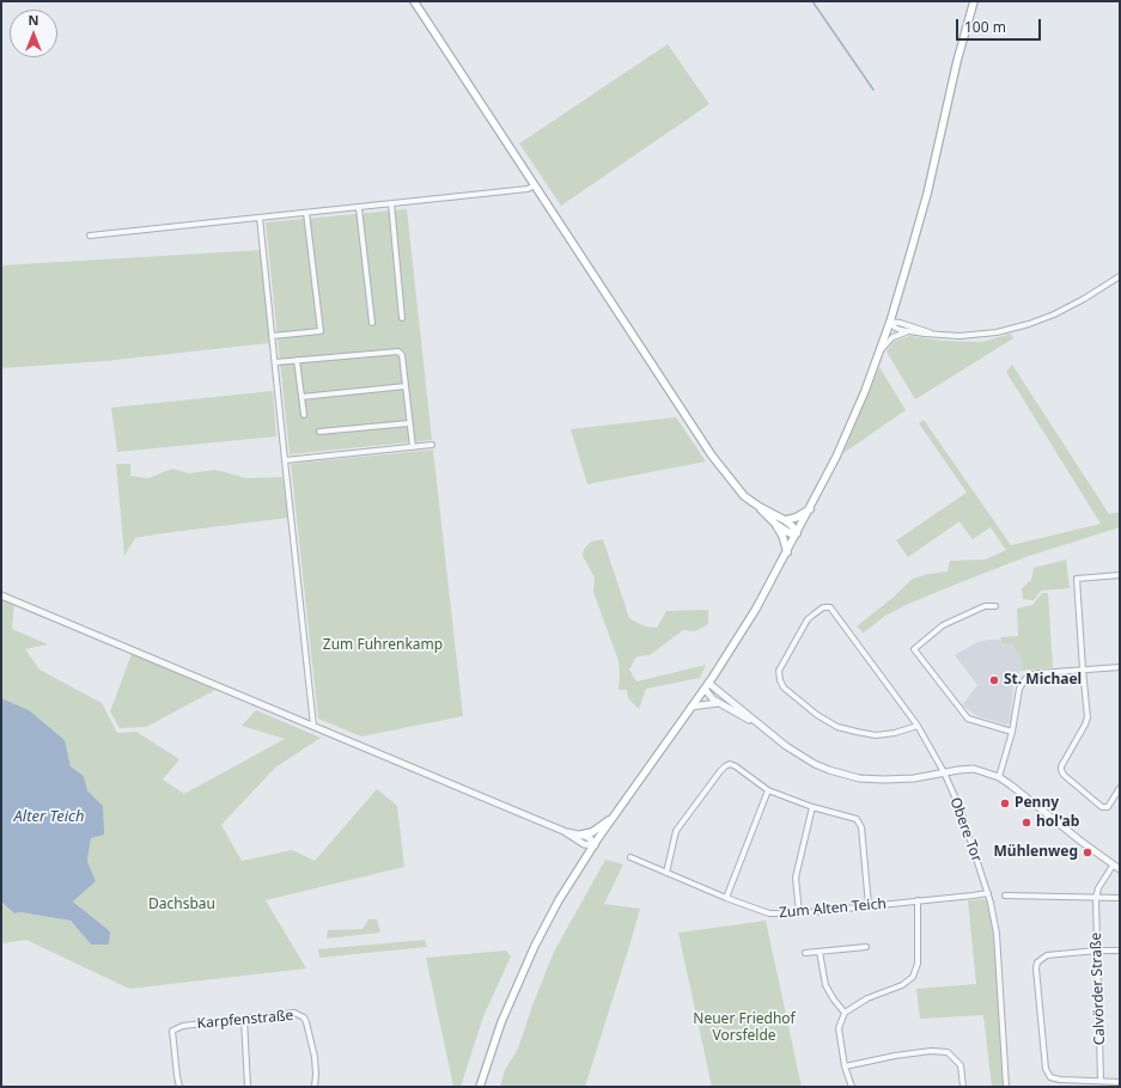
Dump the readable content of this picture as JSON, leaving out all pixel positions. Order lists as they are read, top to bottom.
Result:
{
  "streets": {
    "street": [
      "Obere Tor",
      "Zum Alten Teich",
      "Calvörder Straße",
      "Karpfenstraße"
    ]
  },
  "crossings": [
    ["Obere Tor", "Zum Alten Teich"]
  ],
  "water": ["Alter Teich"],
  "parks": ["Zum Fuhrenkamp", "Dachsbau", "Neuer Friedhof Vorsfelde"],
  "places": [
    "St. Michael",
    "Penny",
    "hol'ab",
    "Mühlenweg"
  ],
  "scale_bar": "100 m",
  "north": "top"
}
